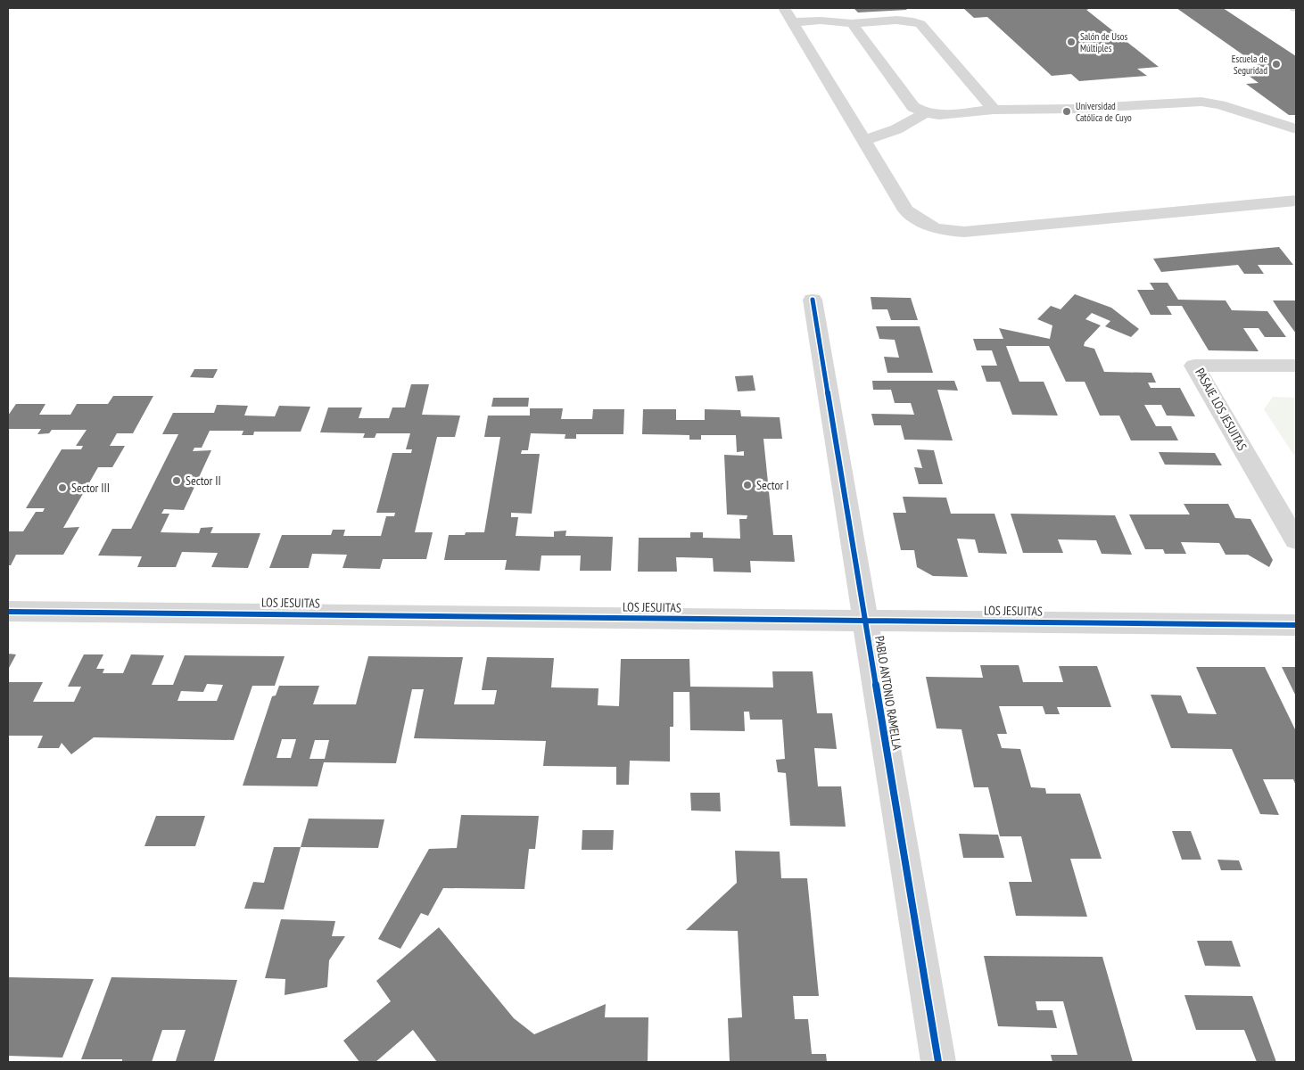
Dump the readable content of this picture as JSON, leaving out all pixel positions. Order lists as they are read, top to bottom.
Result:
{
  "streets": {
    "street": ["PASAJE LOS JESUITAS", "LOS JESUITAS", "PABLO ANTONIO RAMELLA"]
  },
  "crossings": [
    ["LOS JESUITAS", "PABLO ANTONIO RAMELLA"]
  ],
  "places": [
    "Salón de Usos Múltiples",
    "Escuela de Seguridad",
    "Universidad Católica de Cuyo",
    "Sector II",
    "Sector I",
    "Sector III"
  ]
}
